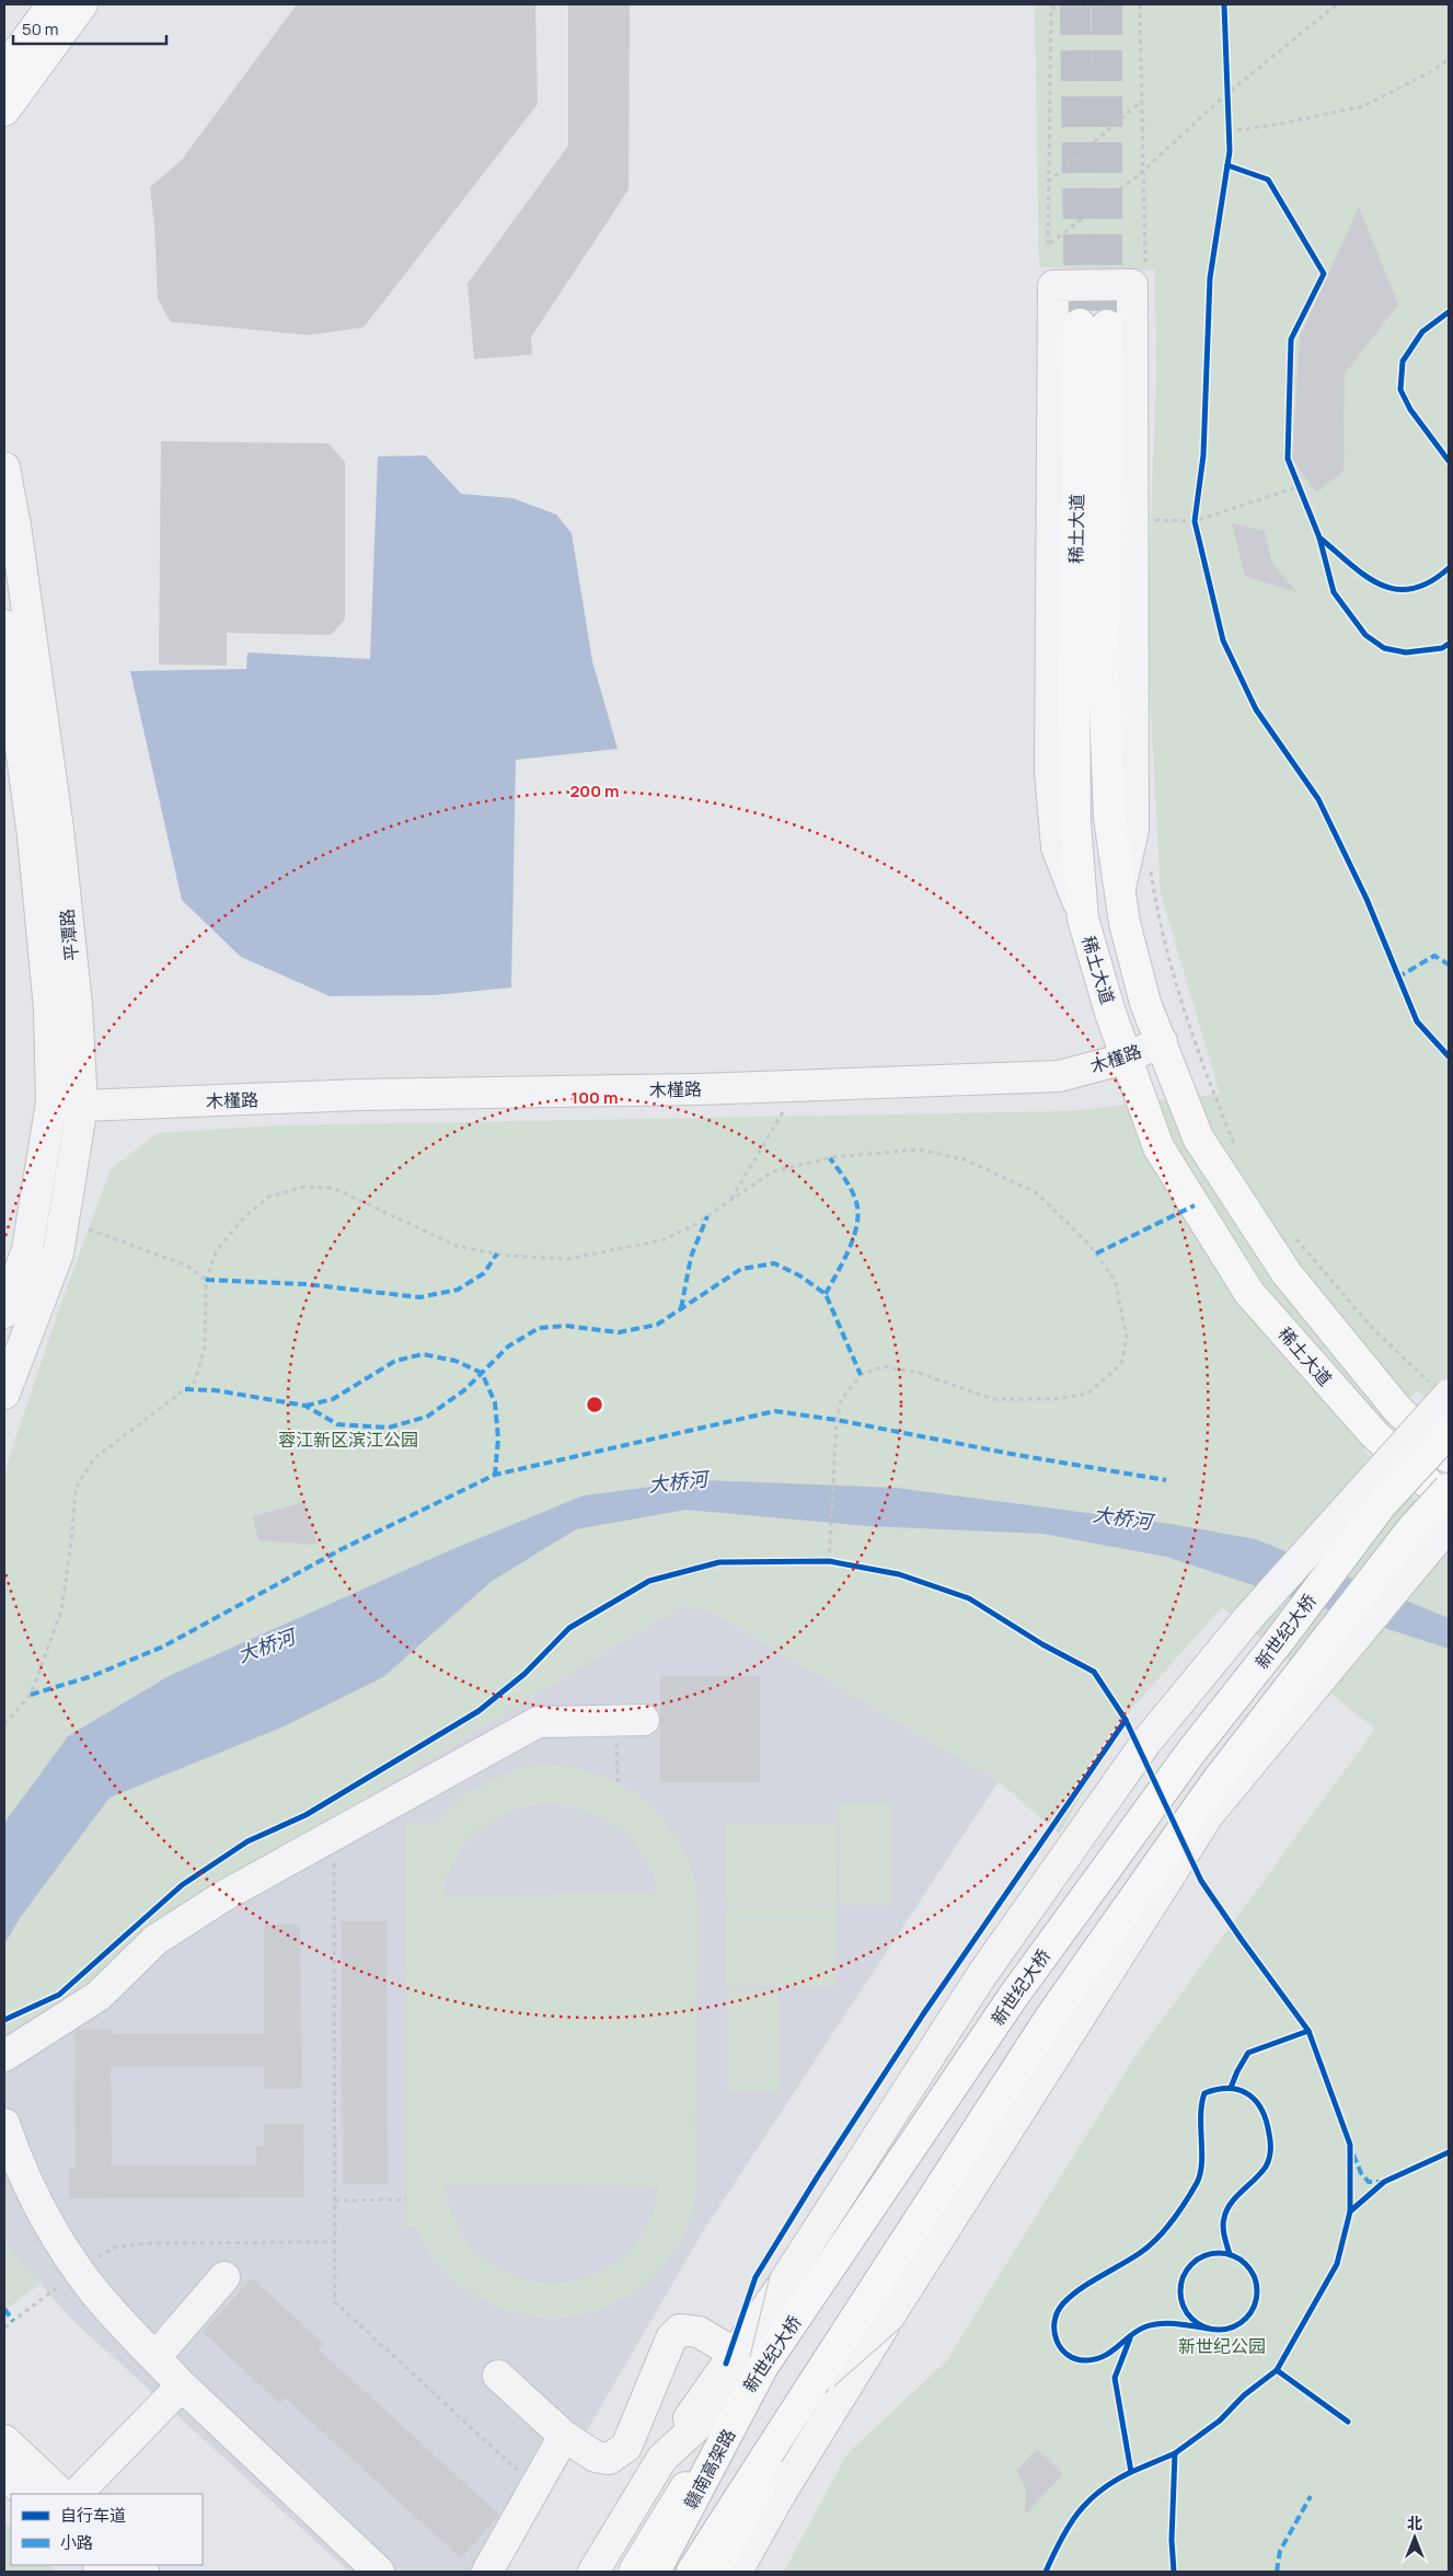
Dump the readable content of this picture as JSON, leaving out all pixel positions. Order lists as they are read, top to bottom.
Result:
{
  "streets": {
    "main road": ["稀土大道", "新世纪大桥", "赣南高架路"],
    "street": ["平潭路", "木槿路"]
  },
  "crossings": [
    ["稀土大道", "木槿路"],
    ["平潭路", "木槿路"],
    ["新世纪大桥", "赣南高架路"]
  ],
  "water": ["大桥河"],
  "parks": ["蓉江新区滨江公园", "新世纪公园"],
  "legend": ["自行车道", "小路"],
  "scale_bar": "50 m",
  "north": "top",
  "rings": ["200 m", "100 m"]
}
